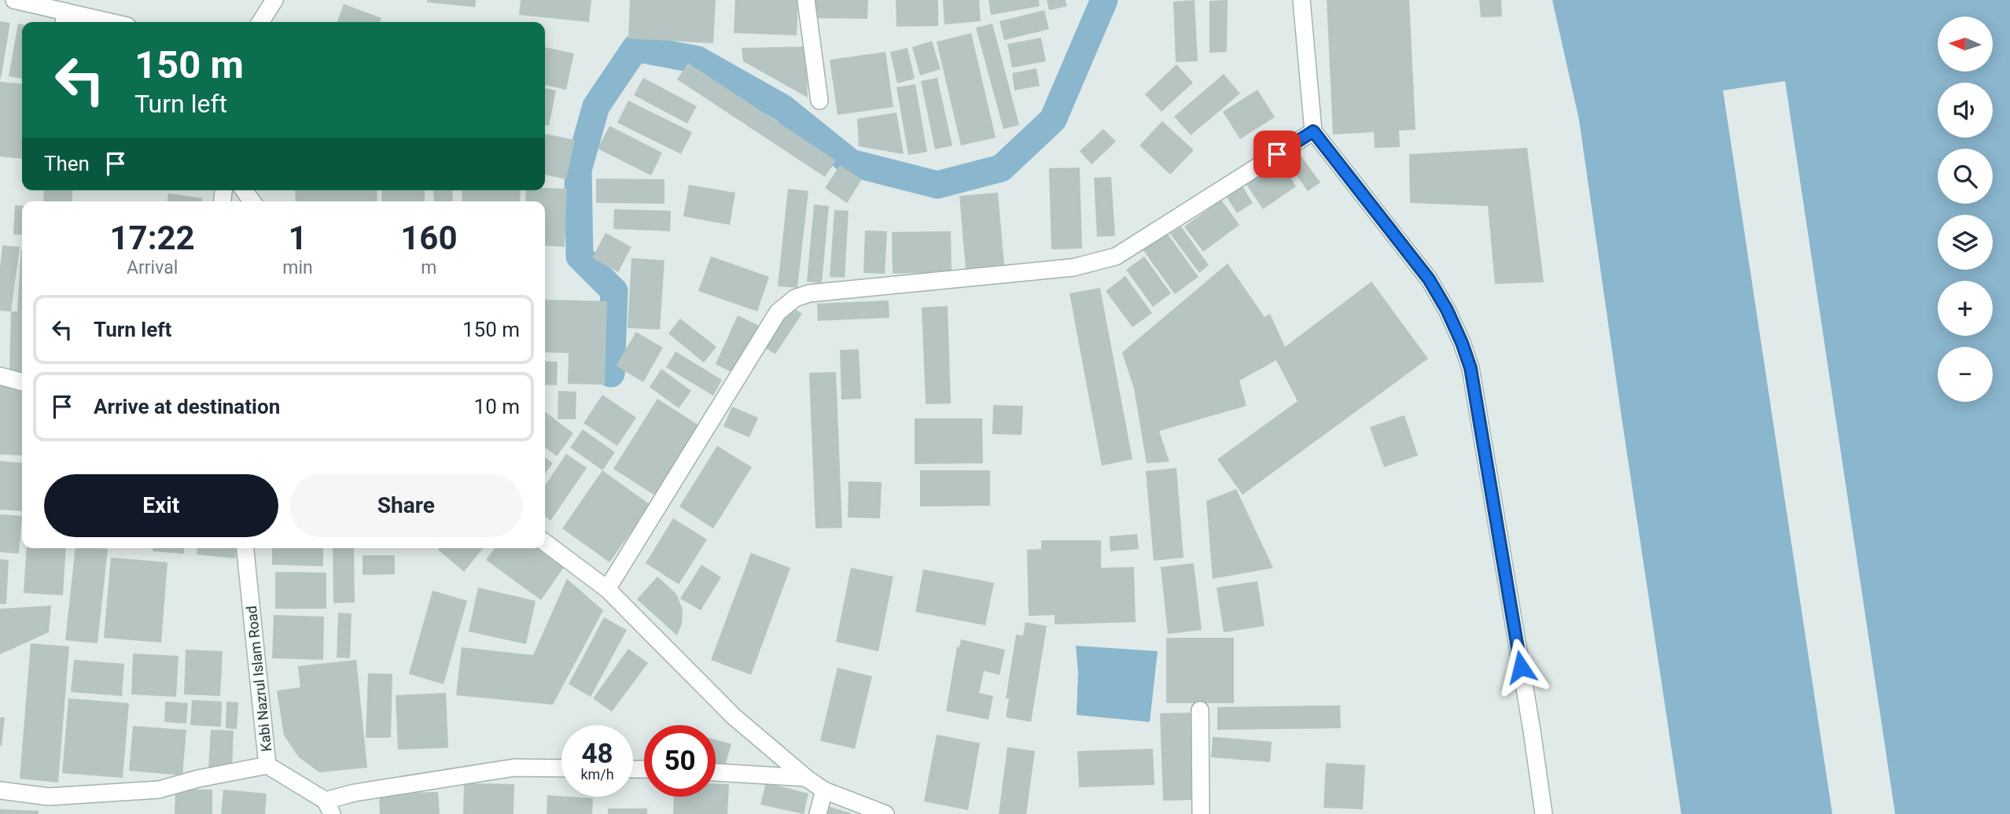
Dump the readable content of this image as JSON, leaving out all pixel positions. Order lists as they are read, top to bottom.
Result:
{
  "streets": {
    "street": ["Kabi Nazrul Islam Road"]
  },
  "north": "left",
  "page": {
    "map_buttons": ["+", "−"],
    "turn": ["150 m", "Turn left"],
    "then": "Then",
    "eta": [
      "17:22",
      "Arrival",
      "1",
      "min",
      "160",
      "m"
    ],
    "list": [
      {
        "name": "Turn left",
        "value": "150 m"
      },
      {
        "name": "Arrive at destination",
        "value": "10 m"
      }
    ],
    "buttons": ["Exit", "Share"],
    "speed": "48 km/h",
    "limit": "50"
  }
}
